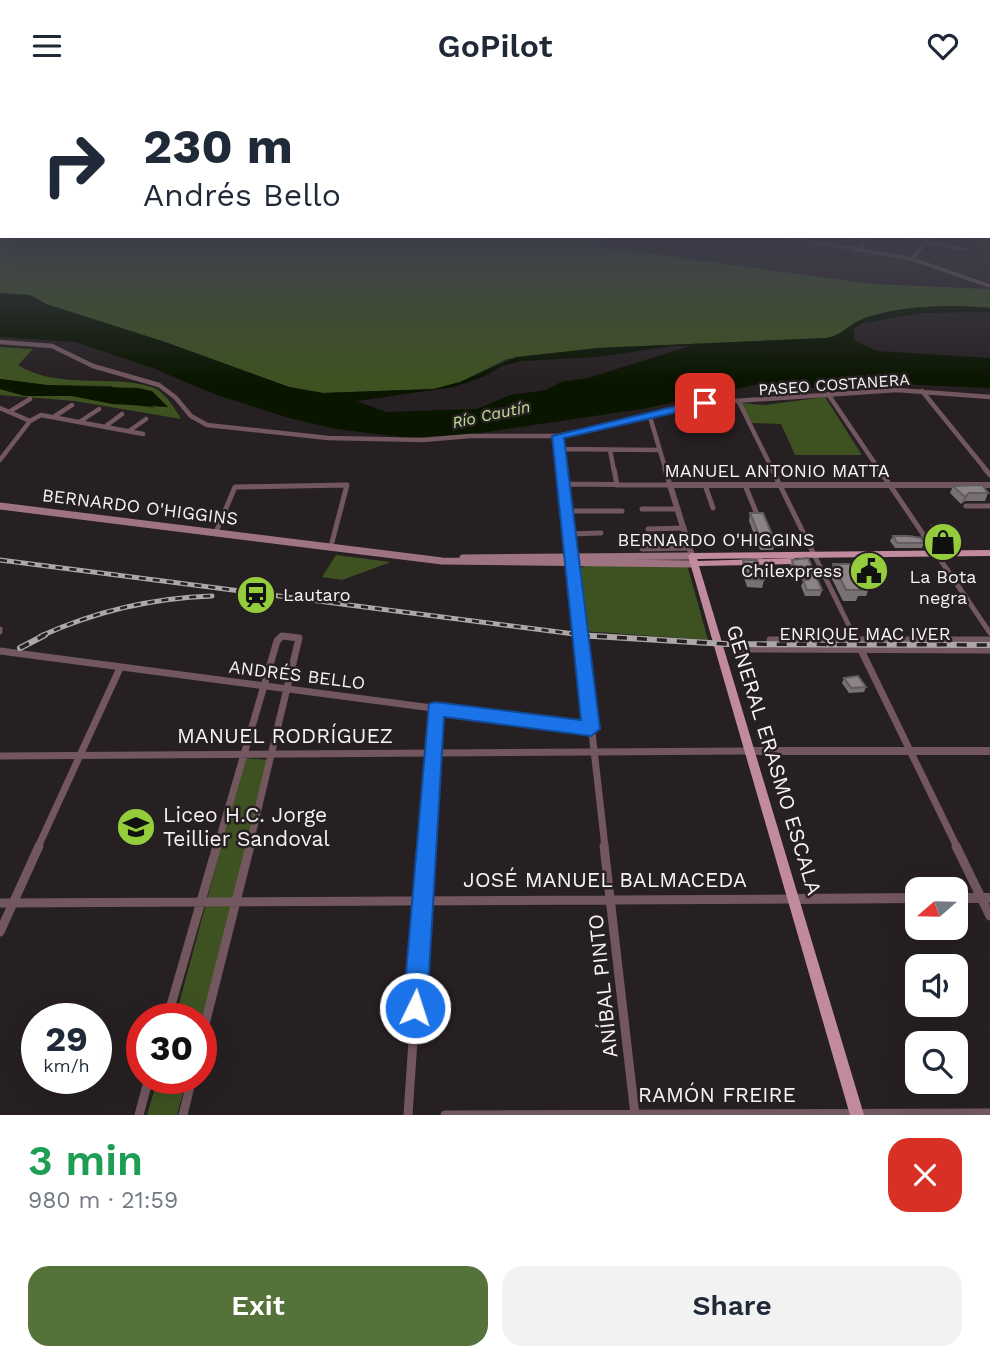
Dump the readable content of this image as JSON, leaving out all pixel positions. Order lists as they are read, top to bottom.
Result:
{
  "streets": {
    "main road": ["BERNARDO O'HIGGINS", "GENERAL ERASMO ESCALA"],
    "street": [
      "PASEO COSTANERA",
      "MANUEL ANTONIO MATTA",
      "ENRIQUE MAC IVER",
      "ANDRÉS BELLO",
      "MANUEL RODRÍGUEZ",
      "JOSÉ MANUEL BALMACEDA",
      "ANÍBAL PINTO",
      "RAMÓN FREIRE"
    ]
  },
  "crossings": [
    ["PASEO COSTANERA", "GENERAL ERASMO ESCALA"],
    ["PASEO COSTANERA", "ANÍBAL PINTO"],
    ["MANUEL ANTONIO MATTA", "GENERAL ERASMO ESCALA"],
    ["MANUEL ANTONIO MATTA", "ANÍBAL PINTO"],
    ["BERNARDO O'HIGGINS", "GENERAL ERASMO ESCALA"],
    ["BERNARDO O'HIGGINS", "ANÍBAL PINTO"],
    ["ANDRÉS BELLO", "ANÍBAL PINTO"],
    ["MANUEL RODRÍGUEZ", "GENERAL ERASMO ESCALA"],
    ["MANUEL RODRÍGUEZ", "ANÍBAL PINTO"],
    ["GENERAL ERASMO ESCALA", "JOSÉ MANUEL BALMACEDA"],
    ["GENERAL ERASMO ESCALA", "RAMÓN FREIRE"],
    ["JOSÉ MANUEL BALMACEDA", "ANÍBAL PINTO"],
    ["ANÍBAL PINTO", "RAMÓN FREIRE"]
  ],
  "water": ["Río Cautín"],
  "places": {
    "shop": ["La Bota negra"],
    "public building": ["Chilexpress"],
    "station": ["Lautaro"],
    "school or university": ["Liceo H.C. Jorge Teillier Sandoval"]
  },
  "north": "left",
  "page": {
    "header": "GoPilot",
    "turn": ["230 m", "Andrés Bello"],
    "speed": "29 km/h",
    "limit": "30",
    "heading": ["3 min", "980 m · 21:59"],
    "buttons": ["Exit", "Share"]
  }
}
